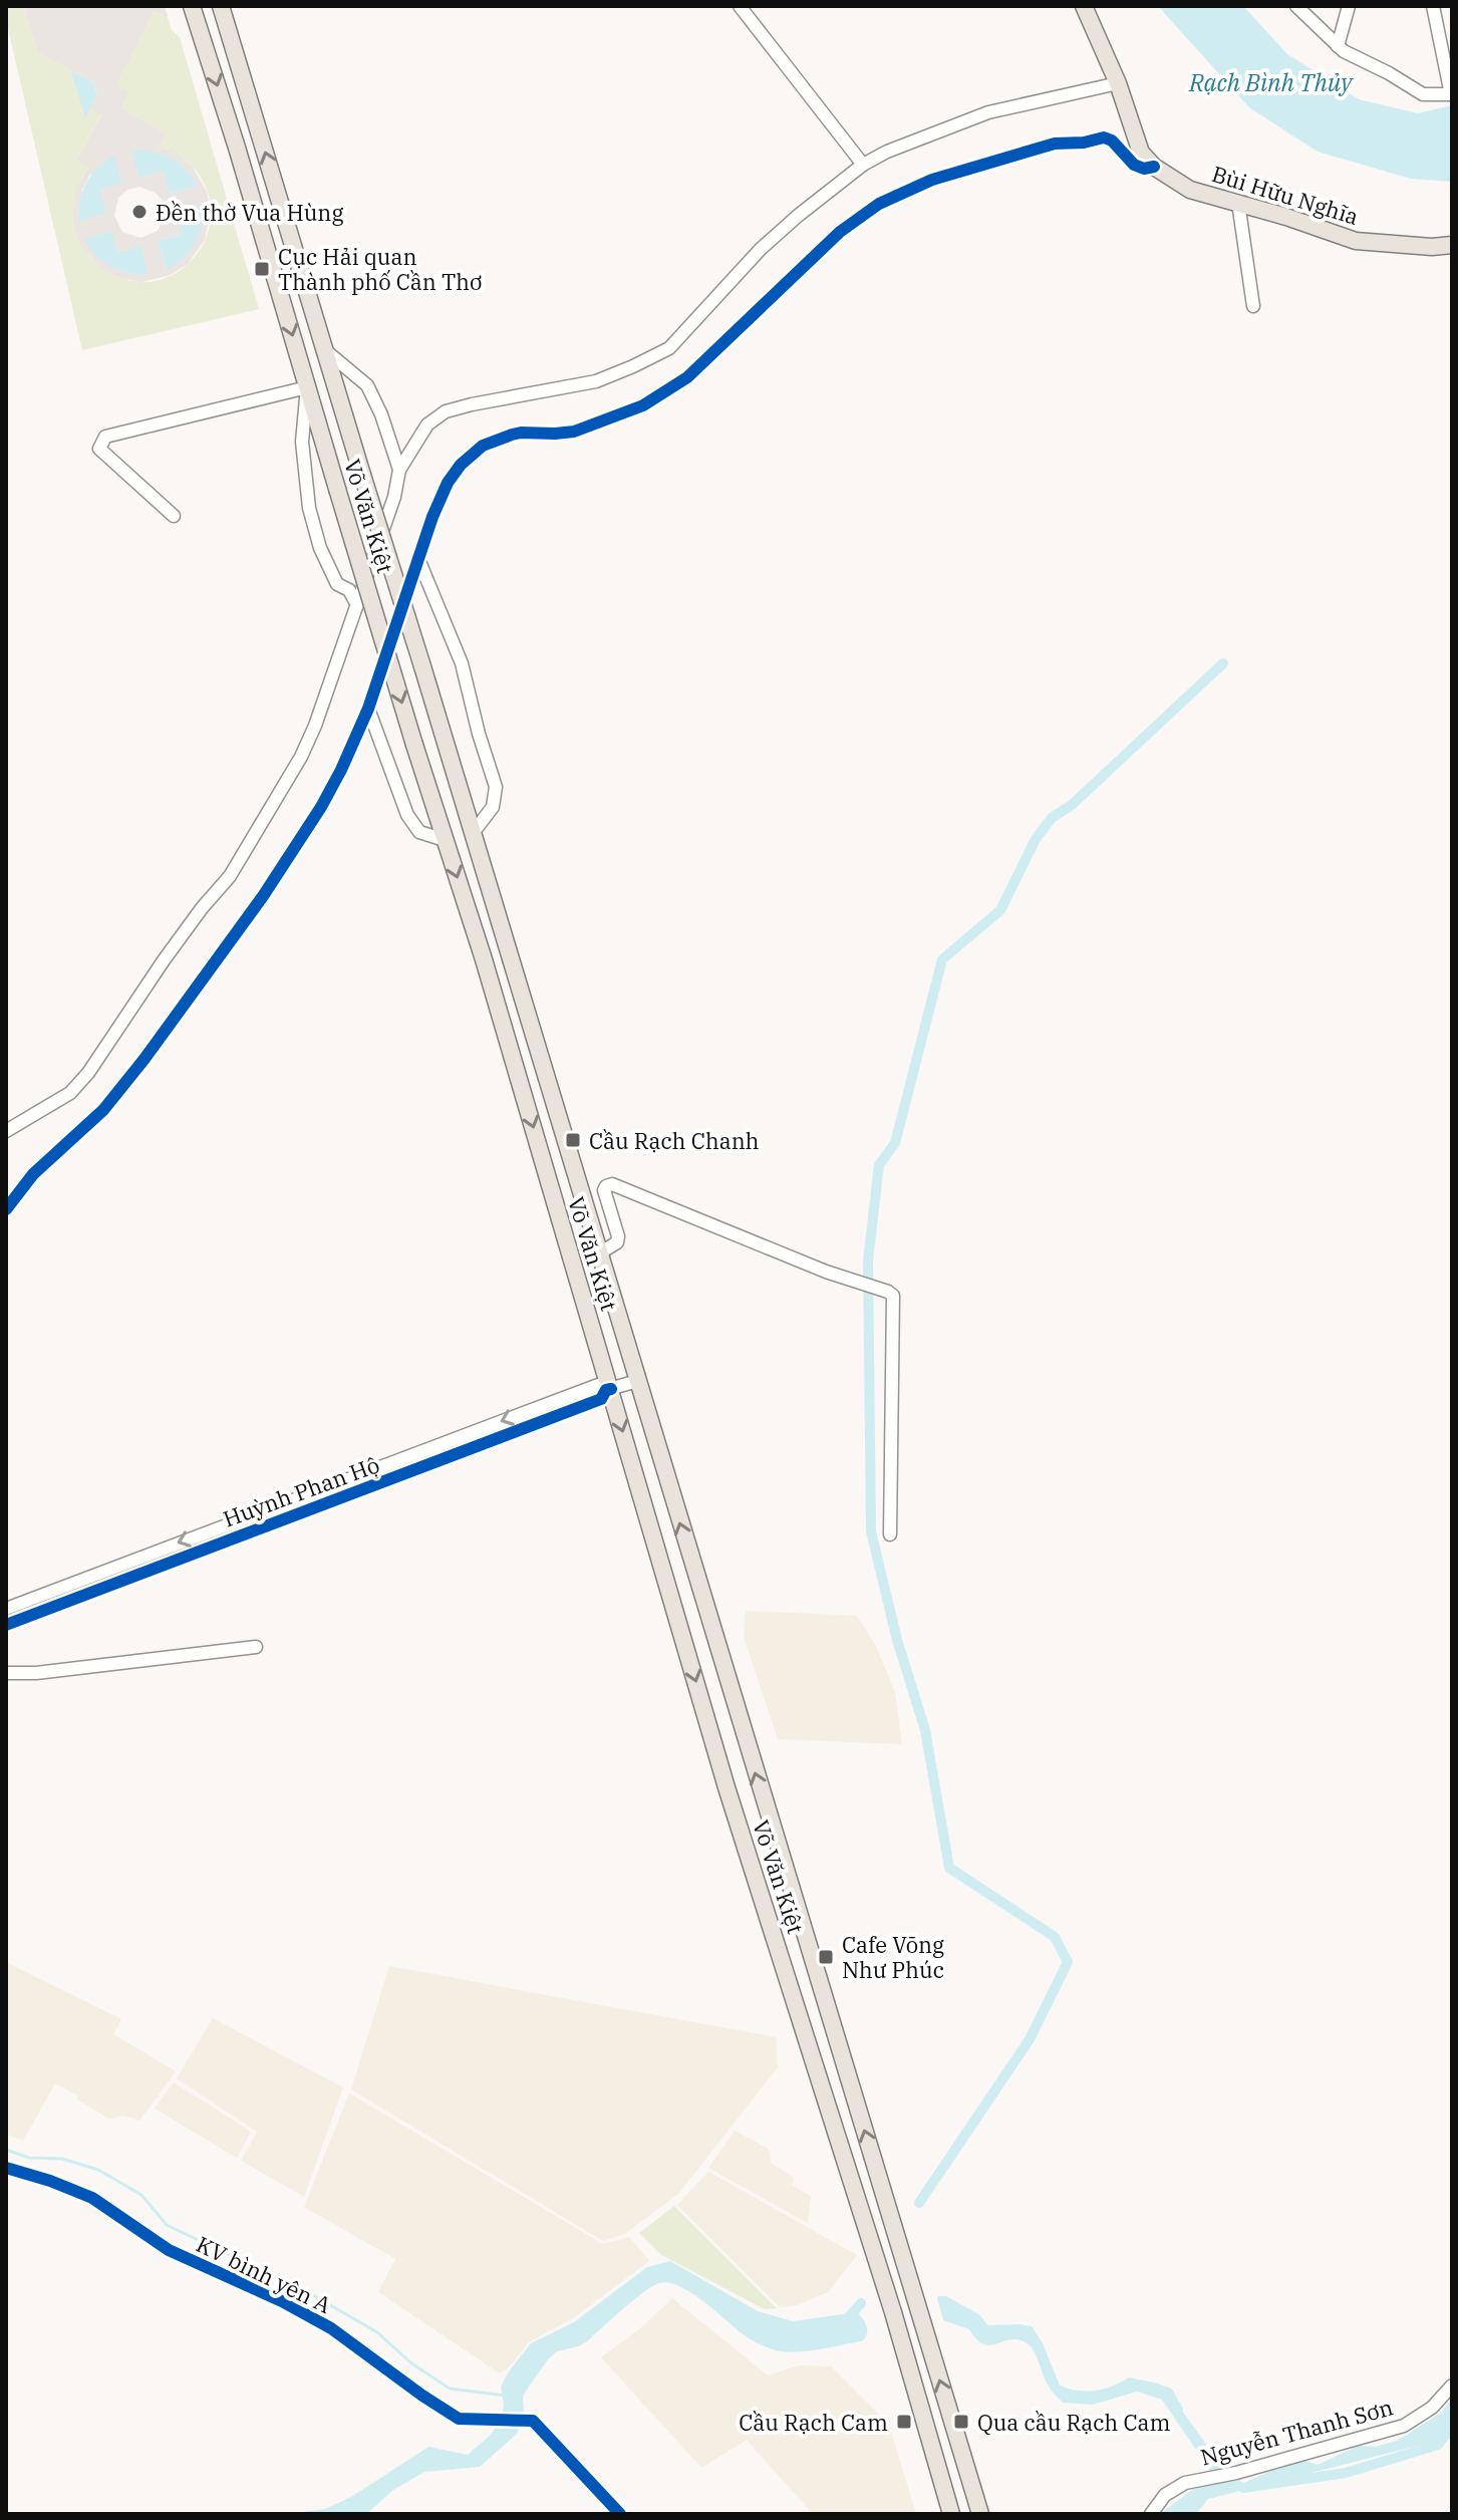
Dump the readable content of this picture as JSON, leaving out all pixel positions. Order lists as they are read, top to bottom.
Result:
{
  "streets": {
    "main road": ["Bùi Hữu Nghĩa", "Võ Văn Kiệt"],
    "street": ["Huỳnh Phan Hộ", "KV bình yên A", "Nguyễn Thanh Sơn"]
  },
  "crossings": [
    ["Võ Văn Kiệt", "Huỳnh Phan Hộ"]
  ],
  "water": ["Rạch Bình Thủy"],
  "places": {
    "other": ["Đền thờ Vua Hùng"],
    "transit": [
      "Cục Hải quan Thành phố Cần Thơ",
      "Cầu Rạch Chanh",
      "Cafe Võng Như Phúc",
      "Cầu Rạch Cam",
      "Qua cầu Rạch Cam"
    ]
  }
}
